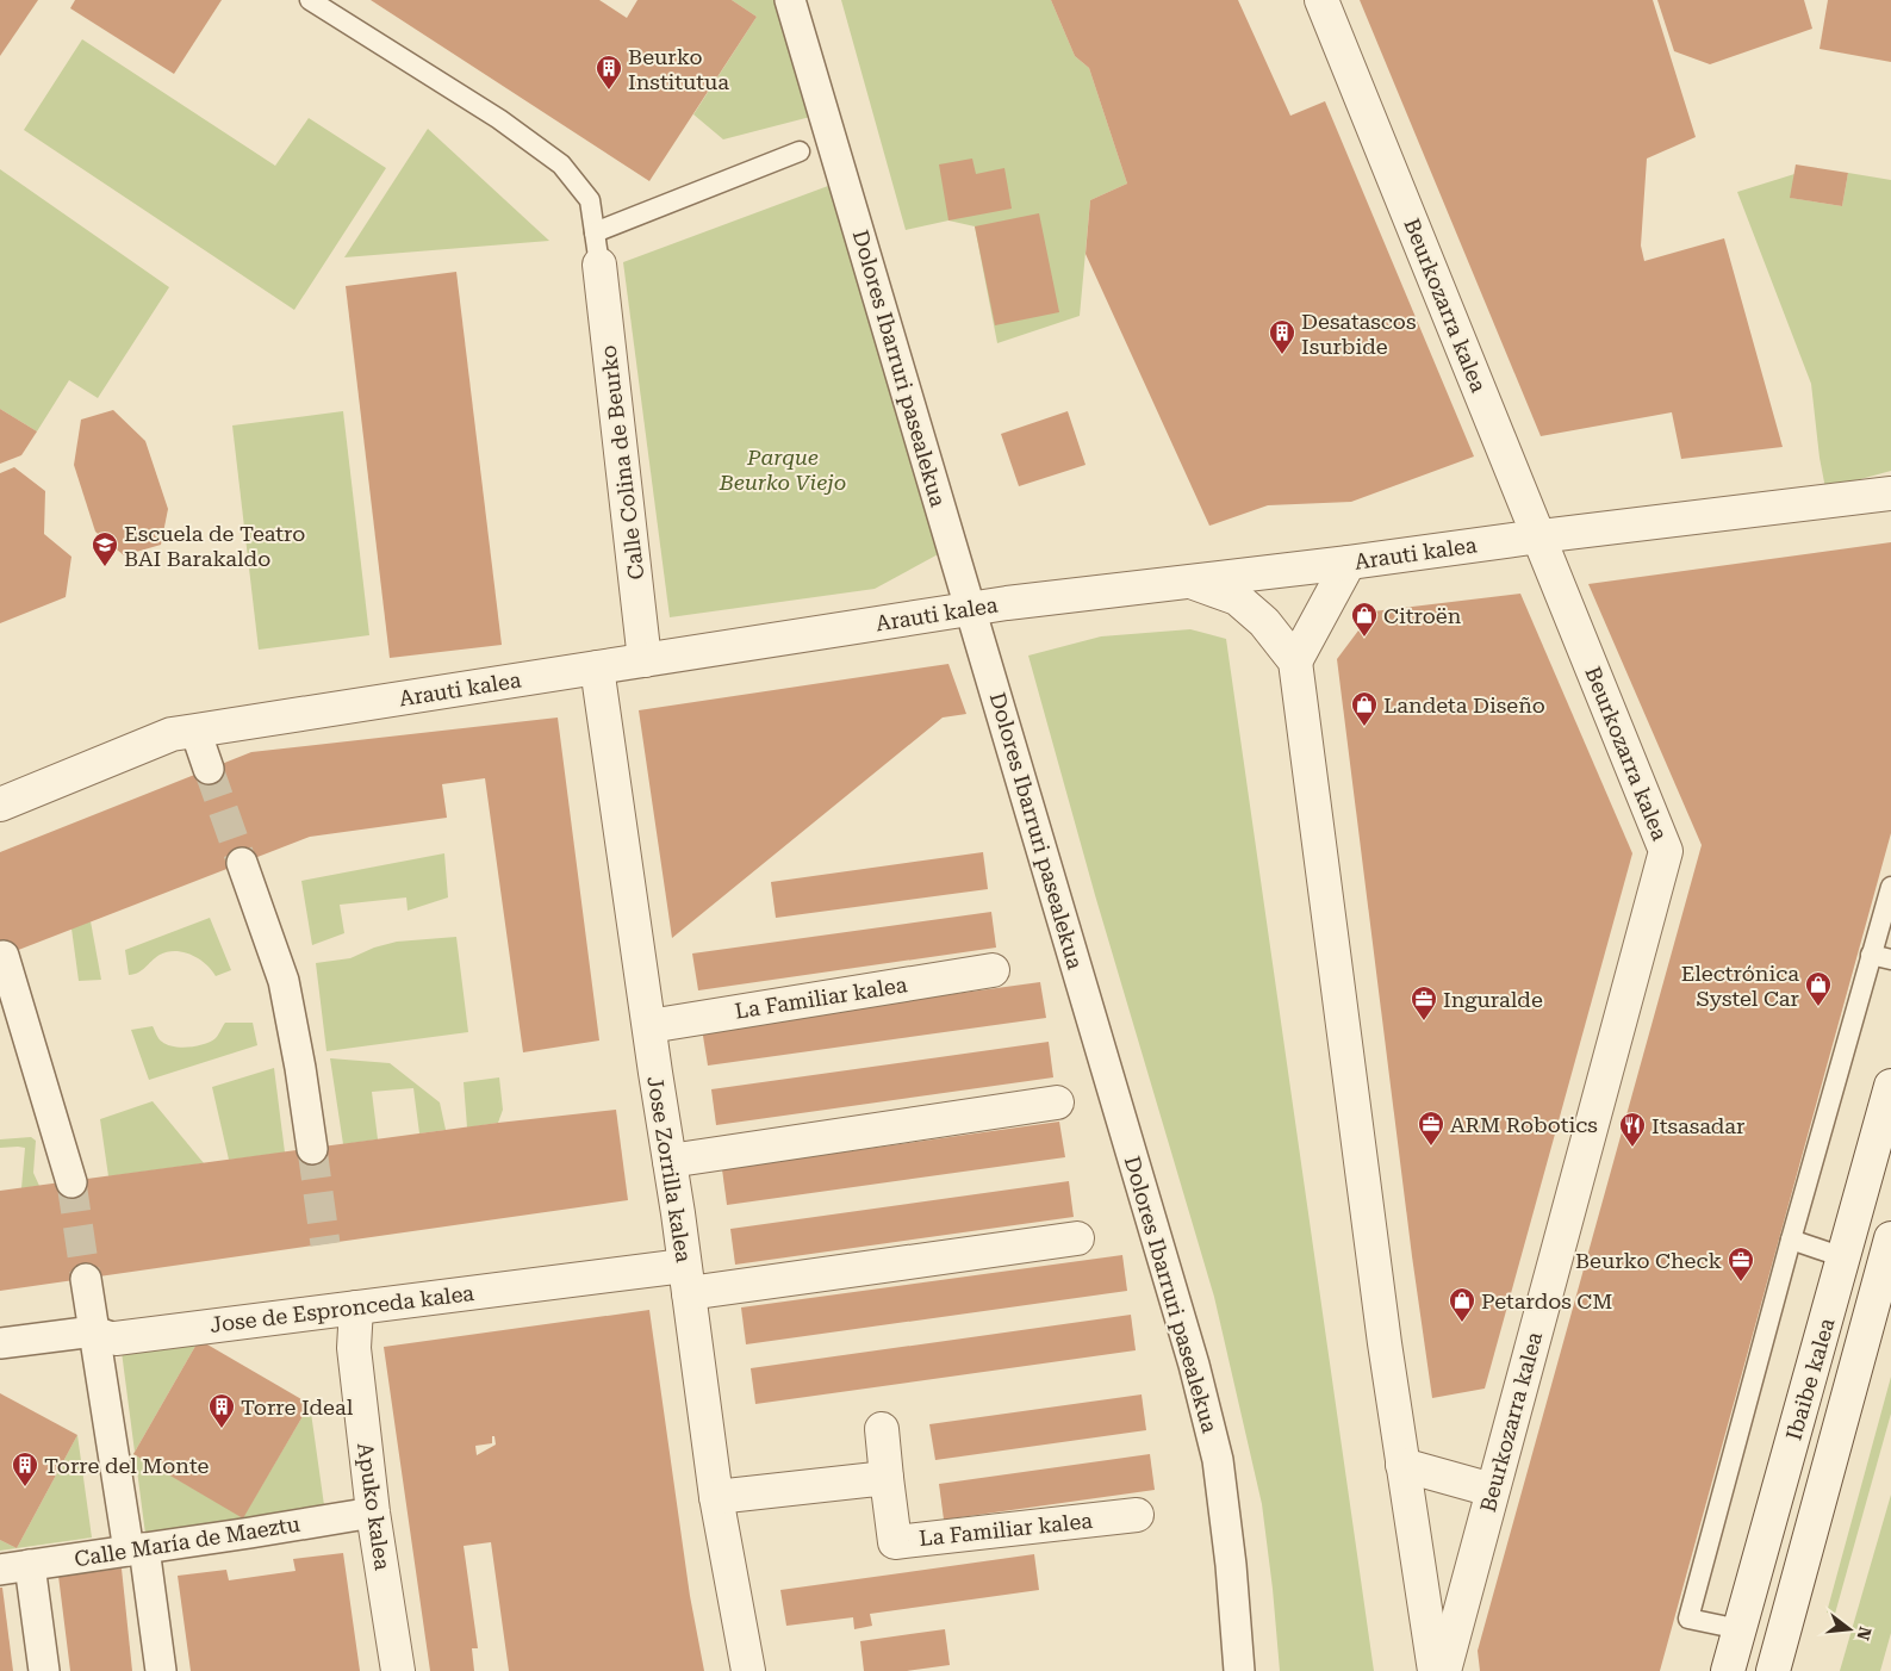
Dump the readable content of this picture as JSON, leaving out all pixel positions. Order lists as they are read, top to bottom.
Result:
{
  "streets": {
    "street": [
      "Beurkozarra kalea",
      "Dolores Ibarruri pasealekua",
      "Calle Colina de Beurko",
      "Arauti kalea",
      "La Familiar kalea",
      "Jose Zorrilla kalea",
      "Jose de Espronceda kalea",
      "Ibaibe kalea",
      "Apuko kalea",
      "Calle María de Maeztu"
    ]
  },
  "crossings": [
    ["Beurkozarra kalea", "Arauti kalea"],
    ["Dolores Ibarruri pasealekua", "Arauti kalea"],
    ["Calle Colina de Beurko", "Arauti kalea"],
    ["Arauti kalea", "Jose Zorrilla kalea"],
    ["La Familiar kalea", "Jose Zorrilla kalea"],
    ["Jose Zorrilla kalea", "Jose de Espronceda kalea"],
    ["Jose de Espronceda kalea", "Apuko kalea"],
    ["Apuko kalea", "Calle María de Maeztu"]
  ],
  "parks": ["Parque Beurko Viejo"],
  "places": {
    "building": [
      "Beurko Institutua",
      "Desatascos Isurbide",
      "Torre Ideal",
      "Torre del Monte"
    ],
    "school or university": ["Escuela de Teatro BAI Barakaldo"],
    "shop": [
      "Citroën",
      "Landeta Diseño",
      "Electrónica Systel Car",
      "Petardos CM"
    ],
    "office": ["Inguralde", "ARM Robotics", "Beurko Check"],
    "restaurant": ["Itsasadar"]
  },
  "north": "right"
}
